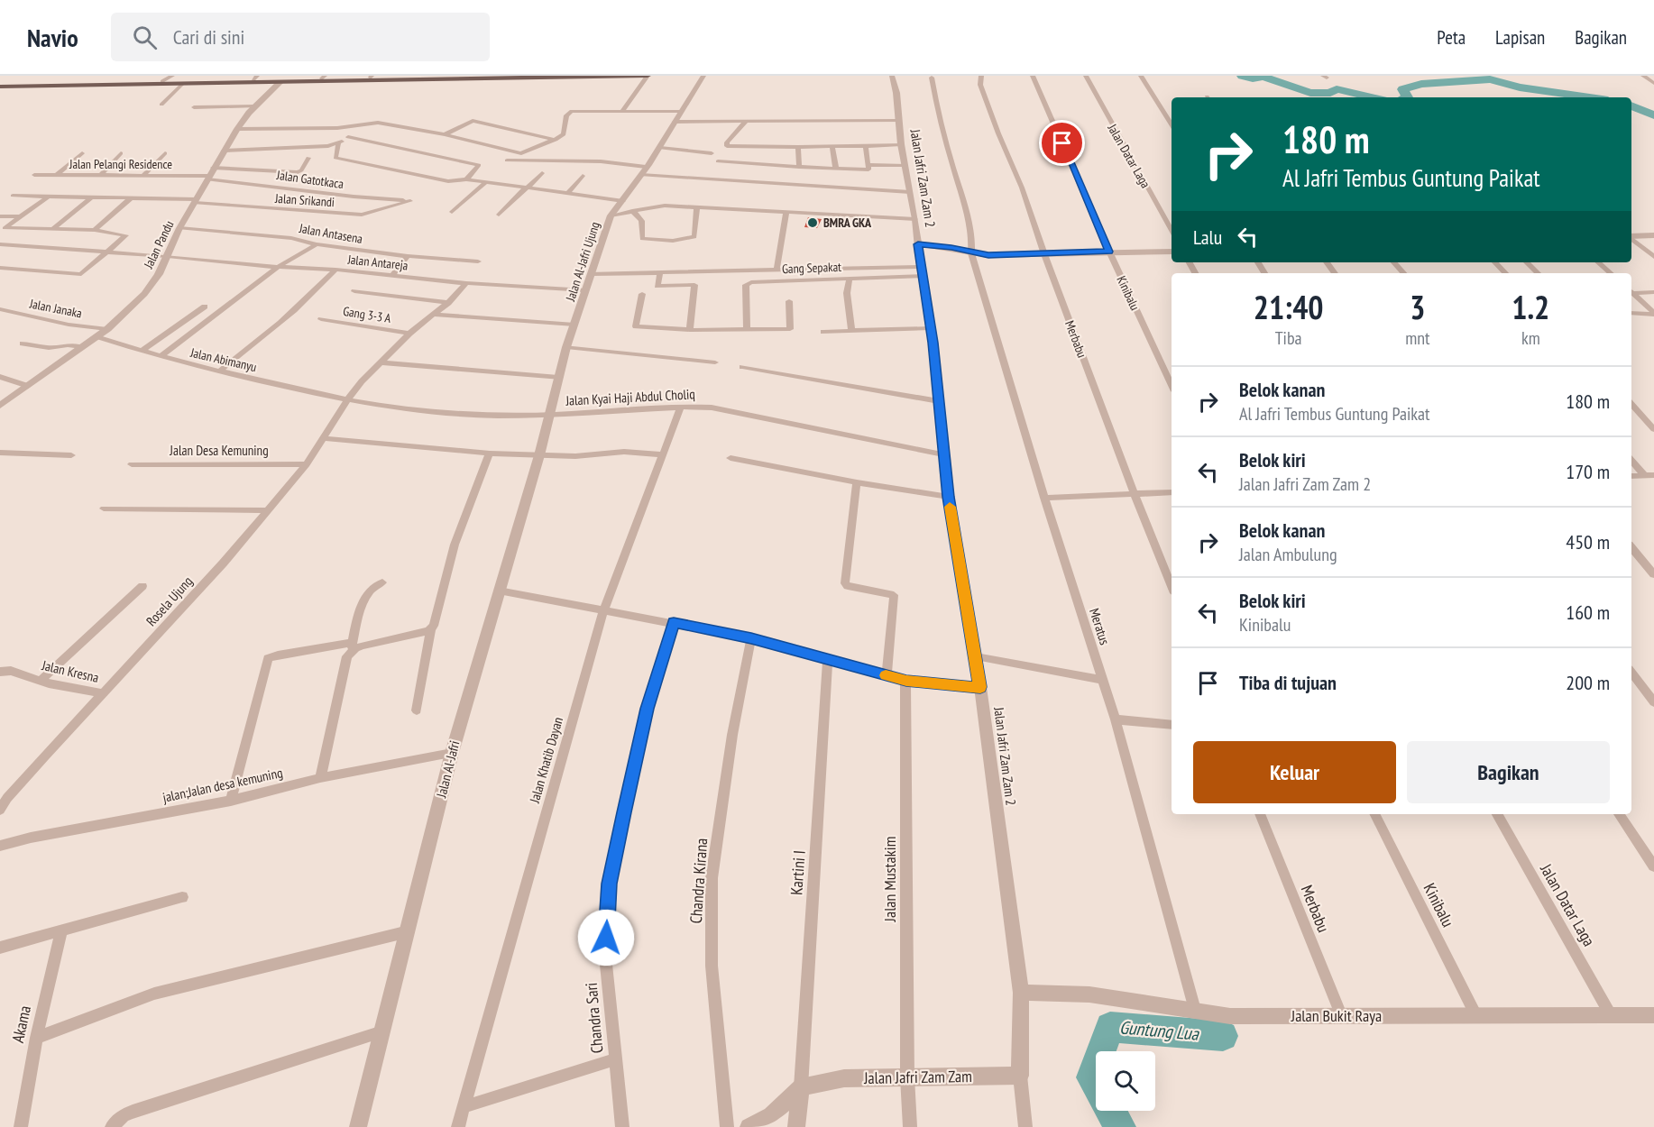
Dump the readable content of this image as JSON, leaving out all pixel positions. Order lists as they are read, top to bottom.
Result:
{
  "streets": {
    "street": [
      "Jalan Datar Laga",
      "Jalan Pelangi Residence",
      "Jalan Jafri Zam Zam 2",
      "Jalan Gatotkaca",
      "Jalan Srikandi",
      "Jalan Antasena",
      "Jalan Pandu",
      "Jalan Al-Jafri Ujung",
      "Jalan Antareja",
      "Gang Sepakat",
      "Kinibalu",
      "Jalan Janaka",
      "Gang 3-3 A",
      "Merbabu",
      "Jalan Abimanyu",
      "Jalan Kyai Haji Abdul Choliq",
      "Jalan Desa Kemuning",
      "Rosela Ujung",
      "Meratus",
      "Jalan Kresna",
      "Jalan Khatib Dayan",
      "Jalan Al-Jafri",
      "jalan;Jalan desa kemuning",
      "Kartini I",
      "Jalan Mustakim",
      "Chandra Kirana",
      "Jalan Bukit Raya",
      "Chandra Sari",
      "Akama",
      "Jalan Jafri Zam Zam"
    ]
  },
  "crossings": [
    ["Jalan Datar Laga", "Jalan Bukit Raya"],
    ["Jalan Pelangi Residence", "Jalan Gatotkaca"],
    ["Jalan Pelangi Residence", "Jalan Pandu"],
    ["Jalan Jafri Zam Zam 2", "Gang Sepakat"],
    ["Jalan Jafri Zam Zam 2", "Jalan Kyai Haji Abdul Choliq"],
    ["Jalan Jafri Zam Zam 2", "Jalan Bukit Raya"],
    ["Jalan Gatotkaca", "Jalan Srikandi"],
    ["Jalan Gatotkaca", "Jalan Pandu"],
    ["Jalan Srikandi", "Jalan Pandu"],
    ["Jalan Antasena", "Jalan Pandu"],
    ["Jalan Pandu", "Jalan Antareja"],
    ["Jalan Pandu", "Jalan Janaka"],
    ["Jalan Pandu", "Jalan Abimanyu"],
    ["Jalan Al-Jafri Ujung", "Jalan Antareja"],
    ["Jalan Al-Jafri Ujung", "Jalan Kyai Haji Abdul Choliq"],
    ["Jalan Al-Jafri Ujung", "Jalan Al-Jafri"],
    ["Jalan Antareja", "Rosela Ujung"],
    ["Kinibalu", "Jalan Bukit Raya"],
    ["Gang 3-3 A", "Rosela Ujung"],
    ["Merbabu", "Jalan Bukit Raya"],
    ["Jalan Abimanyu", "Jalan Kyai Haji Abdul Choliq"],
    ["Jalan Abimanyu", "Rosela Ujung"],
    ["Jalan Kyai Haji Abdul Choliq", "Rosela Ujung"],
    ["Jalan Kyai Haji Abdul Choliq", "Jalan Khatib Dayan"],
    ["Jalan Kyai Haji Abdul Choliq", "Jalan Al-Jafri"],
    ["Jalan Desa Kemuning", "Rosela Ujung"],
    ["Rosela Ujung", "Jalan Kresna"],
    ["Meratus", "Jalan Bukit Raya"],
    ["Jalan Al-Jafri", "jalan;Jalan desa kemuning"],
    ["Kartini I", "Jalan Jafri Zam Zam"],
    ["Jalan Mustakim", "Jalan Jafri Zam Zam"]
  ],
  "water": ["Guntung Lua"],
  "places": ["BMRA GKA"],
  "page": {
    "header": "Navio",
    "search": "Cari di sini",
    "nav": ["Peta", "Lapisan", "Bagikan"],
    "turn": ["180 m", "Al Jafri Tembus Guntung Paikat"],
    "then": "Lalu",
    "eta": [
      "21:40",
      "Tiba",
      "3",
      "mnt",
      "1.2",
      "km"
    ],
    "list": [
      {
        "name": "Belok kanan",
        "note": "Al Jafri Tembus Guntung Paikat",
        "value": "180 m"
      },
      {
        "name": "Belok kiri",
        "note": "Jalan Jafri Zam Zam 2",
        "value": "170 m"
      },
      {
        "name": "Belok kanan",
        "note": "Jalan Ambulung",
        "value": "450 m"
      },
      {
        "name": "Belok kiri",
        "note": "Kinibalu",
        "value": "160 m"
      },
      {
        "name": "Tiba di tujuan",
        "value": "200 m"
      }
    ],
    "buttons": ["Keluar", "Bagikan"]
  }
}
